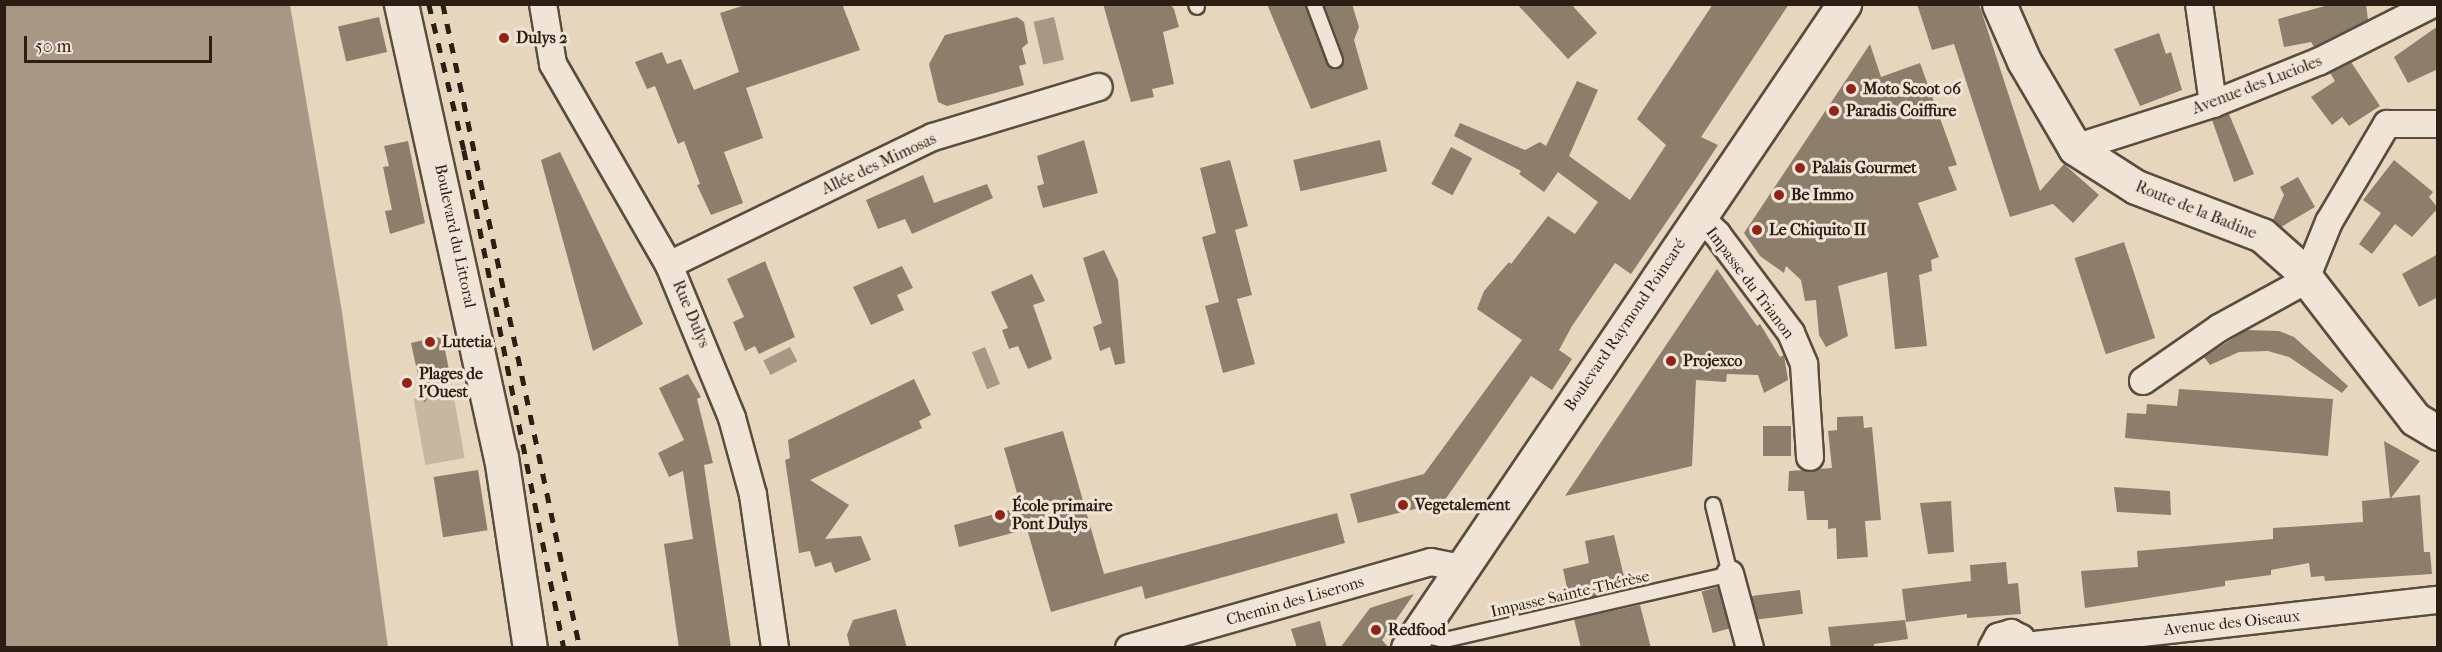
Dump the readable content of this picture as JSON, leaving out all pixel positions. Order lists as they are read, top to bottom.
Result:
{
  "streets": {
    "main road": ["Route de la Badine", "Boulevard du Littoral", "Boulevard Raymond Poincaré"],
    "street": [
      "Avenue des Lucioles",
      "Allée des Mimosas",
      "Impasse du Trianon",
      "Rue Dulys",
      "Chemin des Liserons",
      "Avenue des Oiseaux"
    ],
    "lane": ["Impasse Sainte-Thérèse"]
  },
  "crossings": [
    ["Avenue des Lucioles", "Route de la Badine"],
    ["Allée des Mimosas", "Rue Dulys"],
    ["Impasse du Trianon", "Boulevard Raymond Poincaré"],
    ["Boulevard Raymond Poincaré", "Impasse Sainte-Thérèse"],
    ["Boulevard Raymond Poincaré", "Chemin des Liserons"]
  ],
  "places": [
    "Dulys 2",
    "Moto Scoot 06",
    "Paradis Coiffure",
    "Palais Gourmet",
    "Be Immo",
    "Le Chiquito II",
    "Lutetia",
    "Projexco",
    "Plages de l'Ouest",
    "Vegetalement",
    "École primaire Pont Dulys",
    "Redfood"
  ],
  "scale_bar": "50 m"
}
